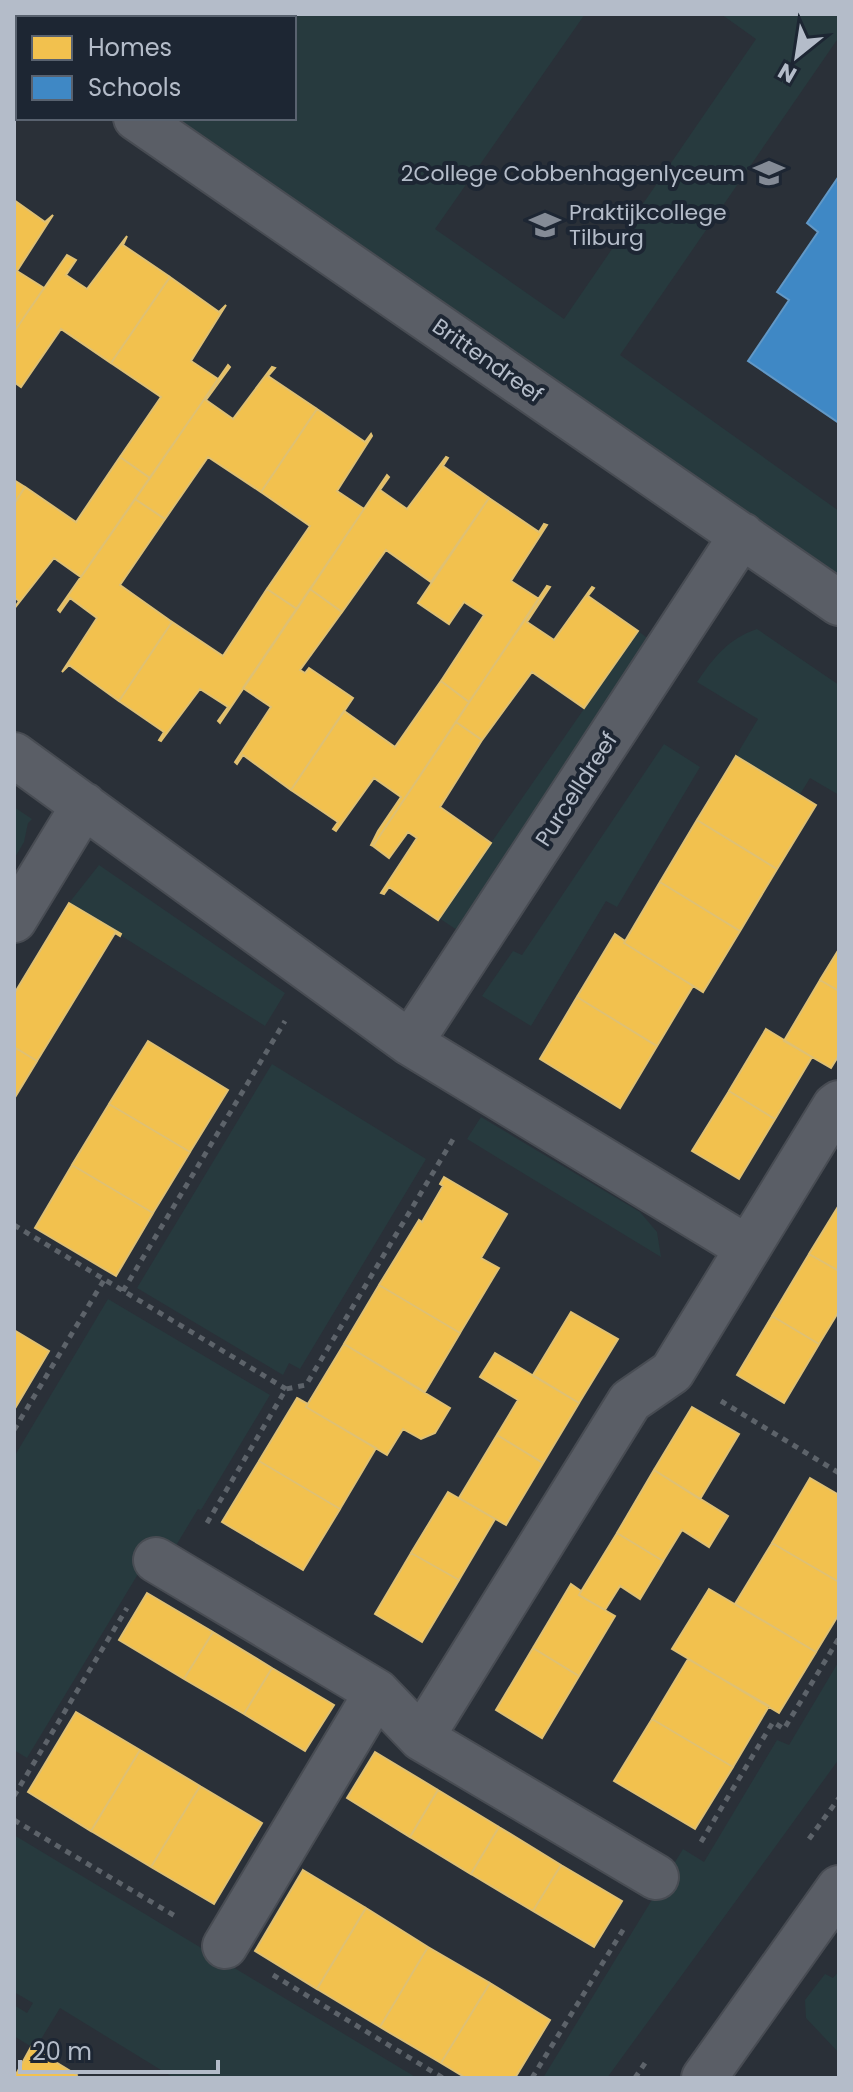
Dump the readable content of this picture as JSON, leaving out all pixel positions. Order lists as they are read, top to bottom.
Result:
{
  "streets": {
    "street": ["Brittendreef", "Purcelldreef"]
  },
  "crossings": [
    ["Brittendreef", "Purcelldreef"]
  ],
  "places": {
    "school or university": ["2College Cobbenhagenlyceum", "Praktijkcollege Tilburg"]
  },
  "legend": ["Homes", "Schools"],
  "scale_bar": "20 m",
  "north": "bottom left"
}
